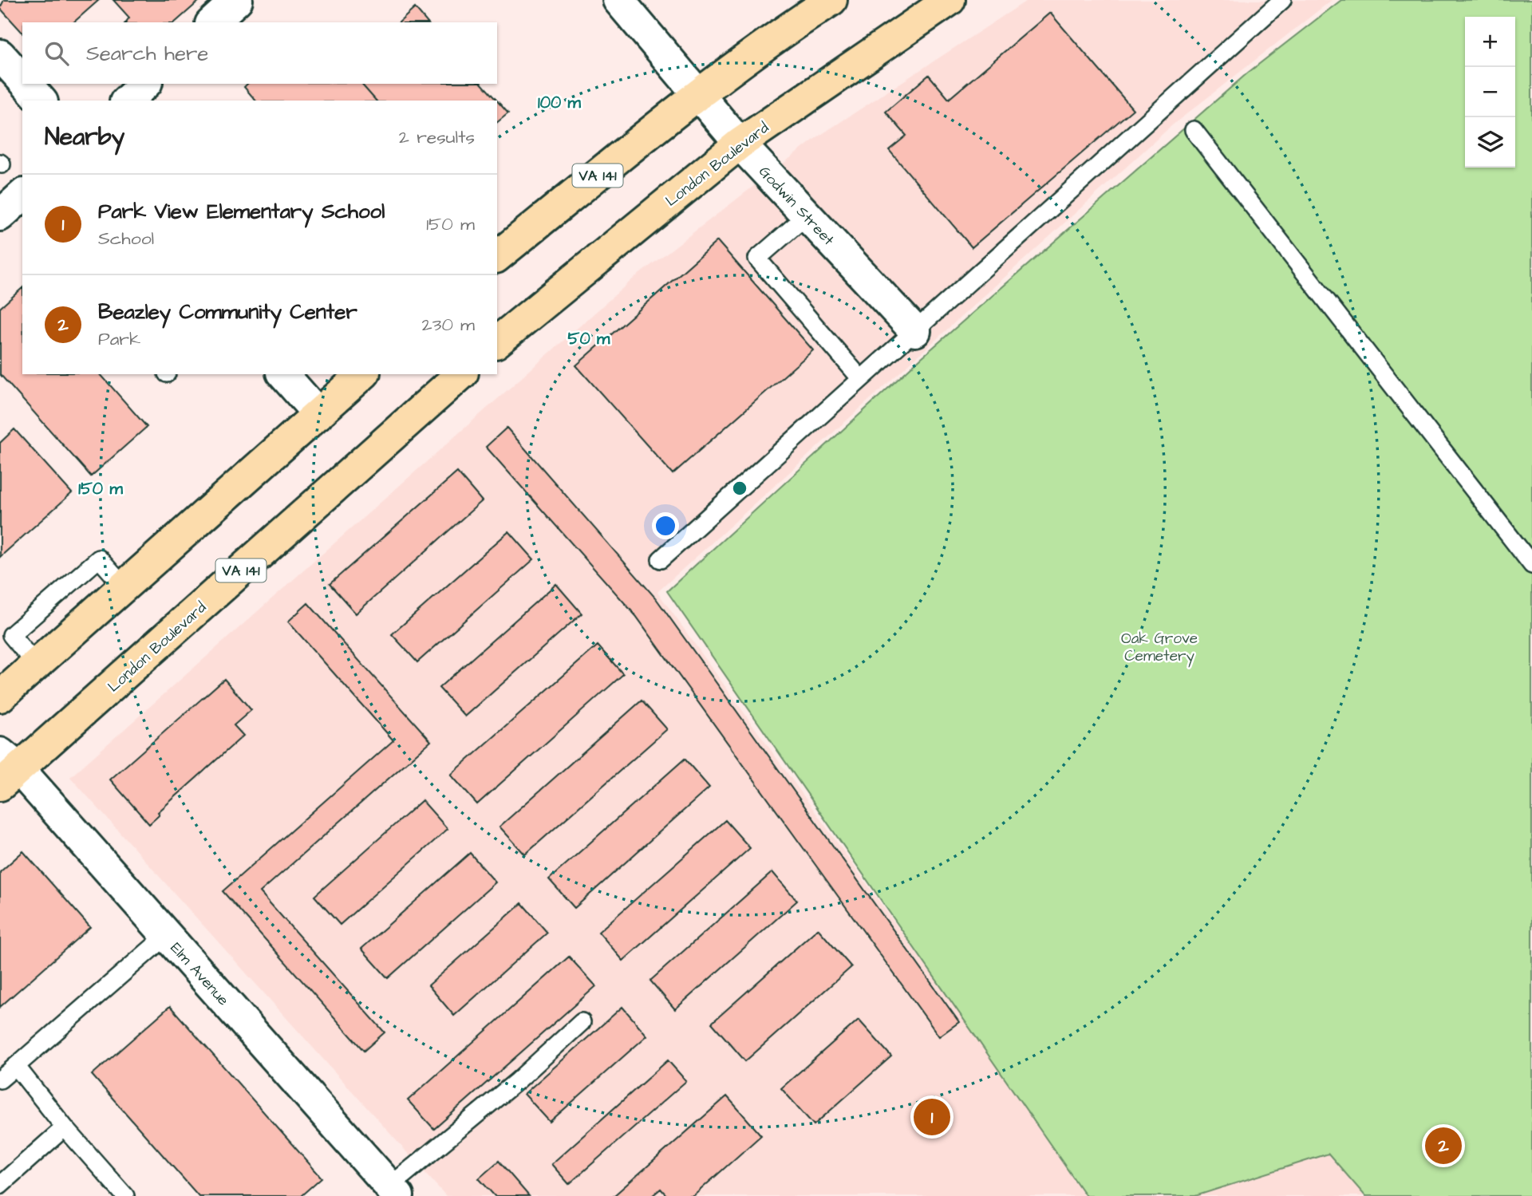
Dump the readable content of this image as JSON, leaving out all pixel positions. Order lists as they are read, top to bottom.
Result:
{
  "streets": {
    "main road": ["London Boulevard", "VA 141"],
    "street": ["Godwin Street", "Elm Avenue"]
  },
  "crossings": [
    ["London Boulevard", "Godwin Street"],
    ["London Boulevard", "Elm Avenue"],
    ["VA 141", "Godwin Street"]
  ],
  "parks": ["Oak Grove Cemetery"],
  "page": {
    "map_buttons": ["+", "−"],
    "search": "Search here",
    "heading": ["Nearby", "2 results"],
    "list": [
      {
        "mark": "1",
        "name": "Park View Elementary School",
        "note": "School",
        "value": "150 m"
      },
      {
        "mark": "2",
        "name": "Beazley Community Center",
        "note": "Park",
        "value": "230 m"
      }
    ],
    "pins": ["1", "2"]
  },
  "rings": ["100 m", "50 m", "150 m"]
}
